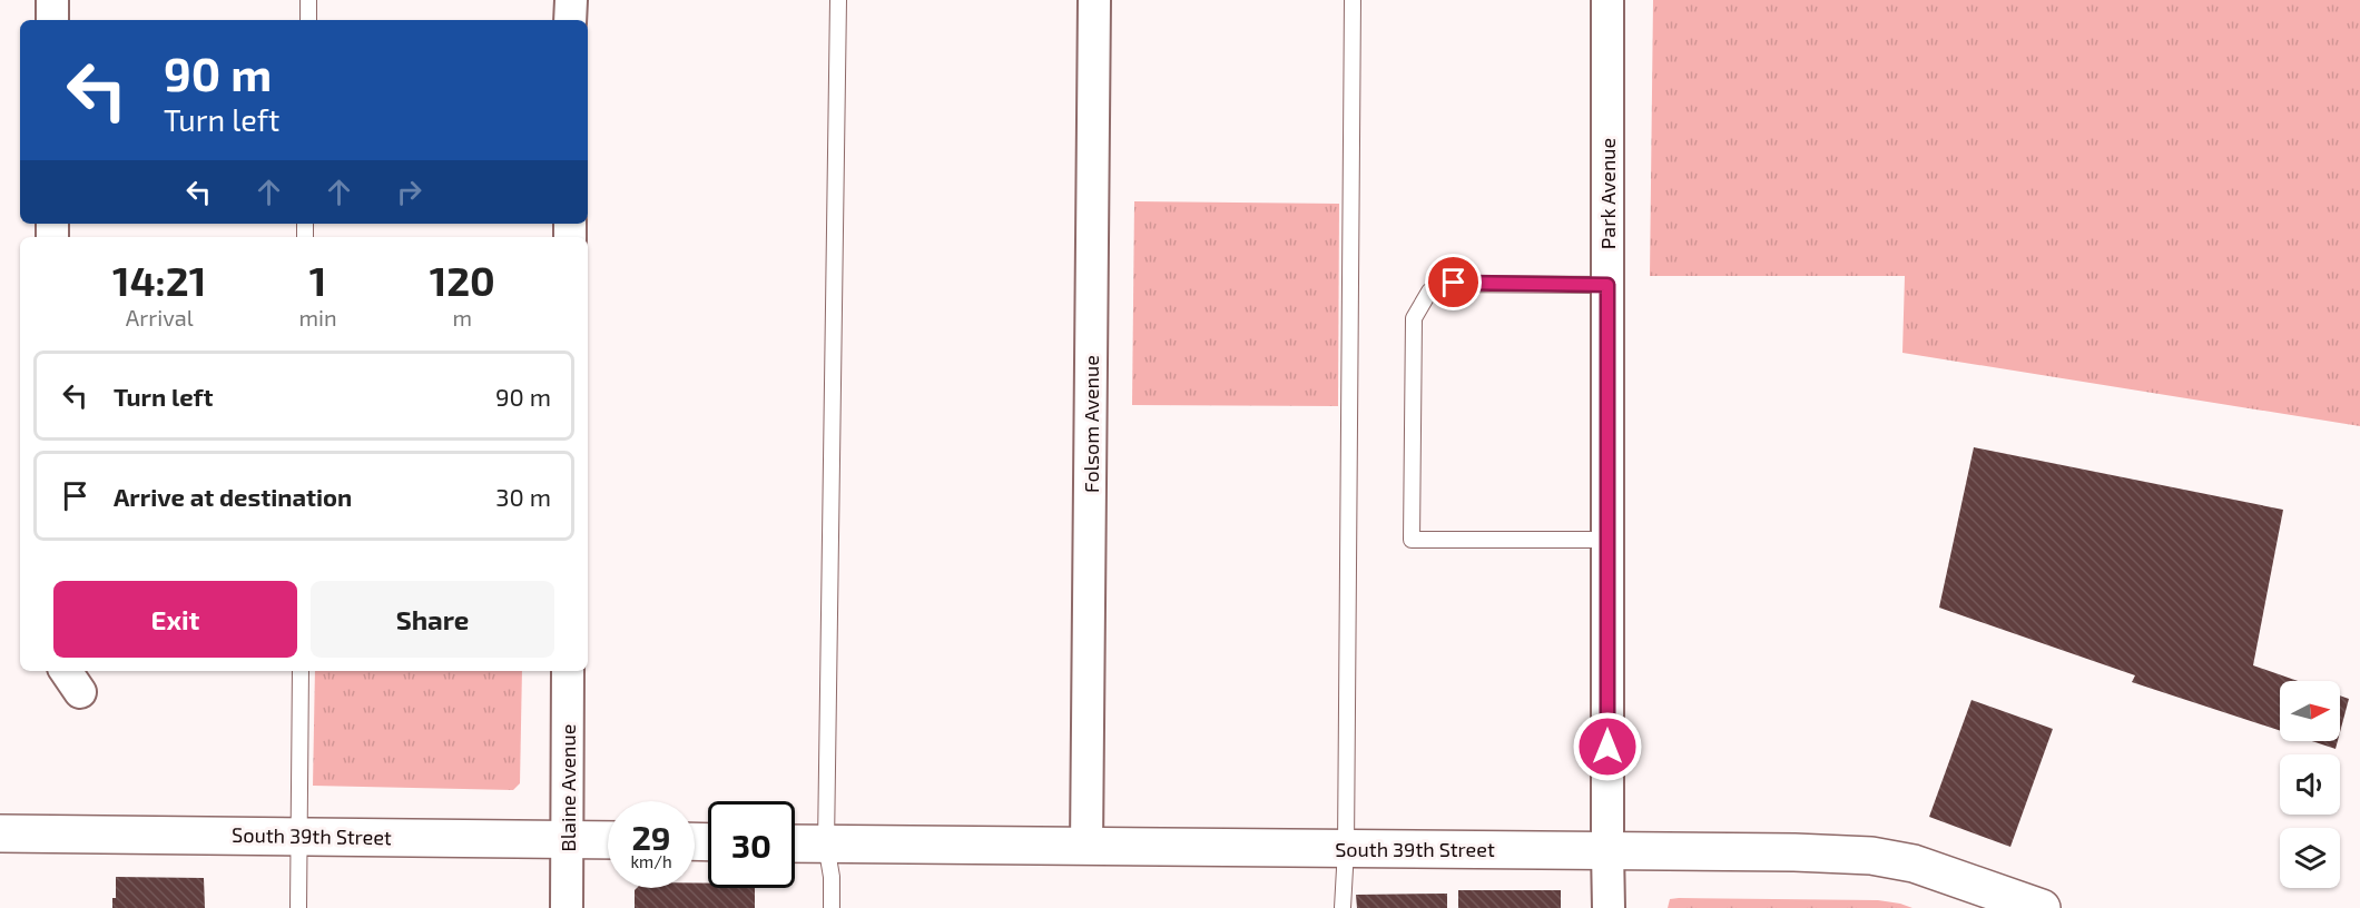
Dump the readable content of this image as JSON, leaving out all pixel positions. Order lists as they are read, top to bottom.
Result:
{
  "streets": {
    "street": [
      "Park Avenue",
      "Folsom Avenue",
      "Blaine Avenue",
      "South 39th Street"
    ]
  },
  "crossings": [
    ["Park Avenue", "South 39th Street"],
    ["Folsom Avenue", "South 39th Street"],
    ["Blaine Avenue", "South 39th Street"]
  ],
  "north": "right",
  "page": {
    "turn": ["90 m", "Turn left"],
    "eta": [
      "14:21",
      "Arrival",
      "1",
      "min",
      "120",
      "m"
    ],
    "list": [
      {
        "name": "Turn left",
        "value": "90 m"
      },
      {
        "name": "Arrive at destination",
        "value": "30 m"
      }
    ],
    "buttons": ["Exit", "Share"],
    "speed": "29 km/h",
    "limit": "30"
  }
}
